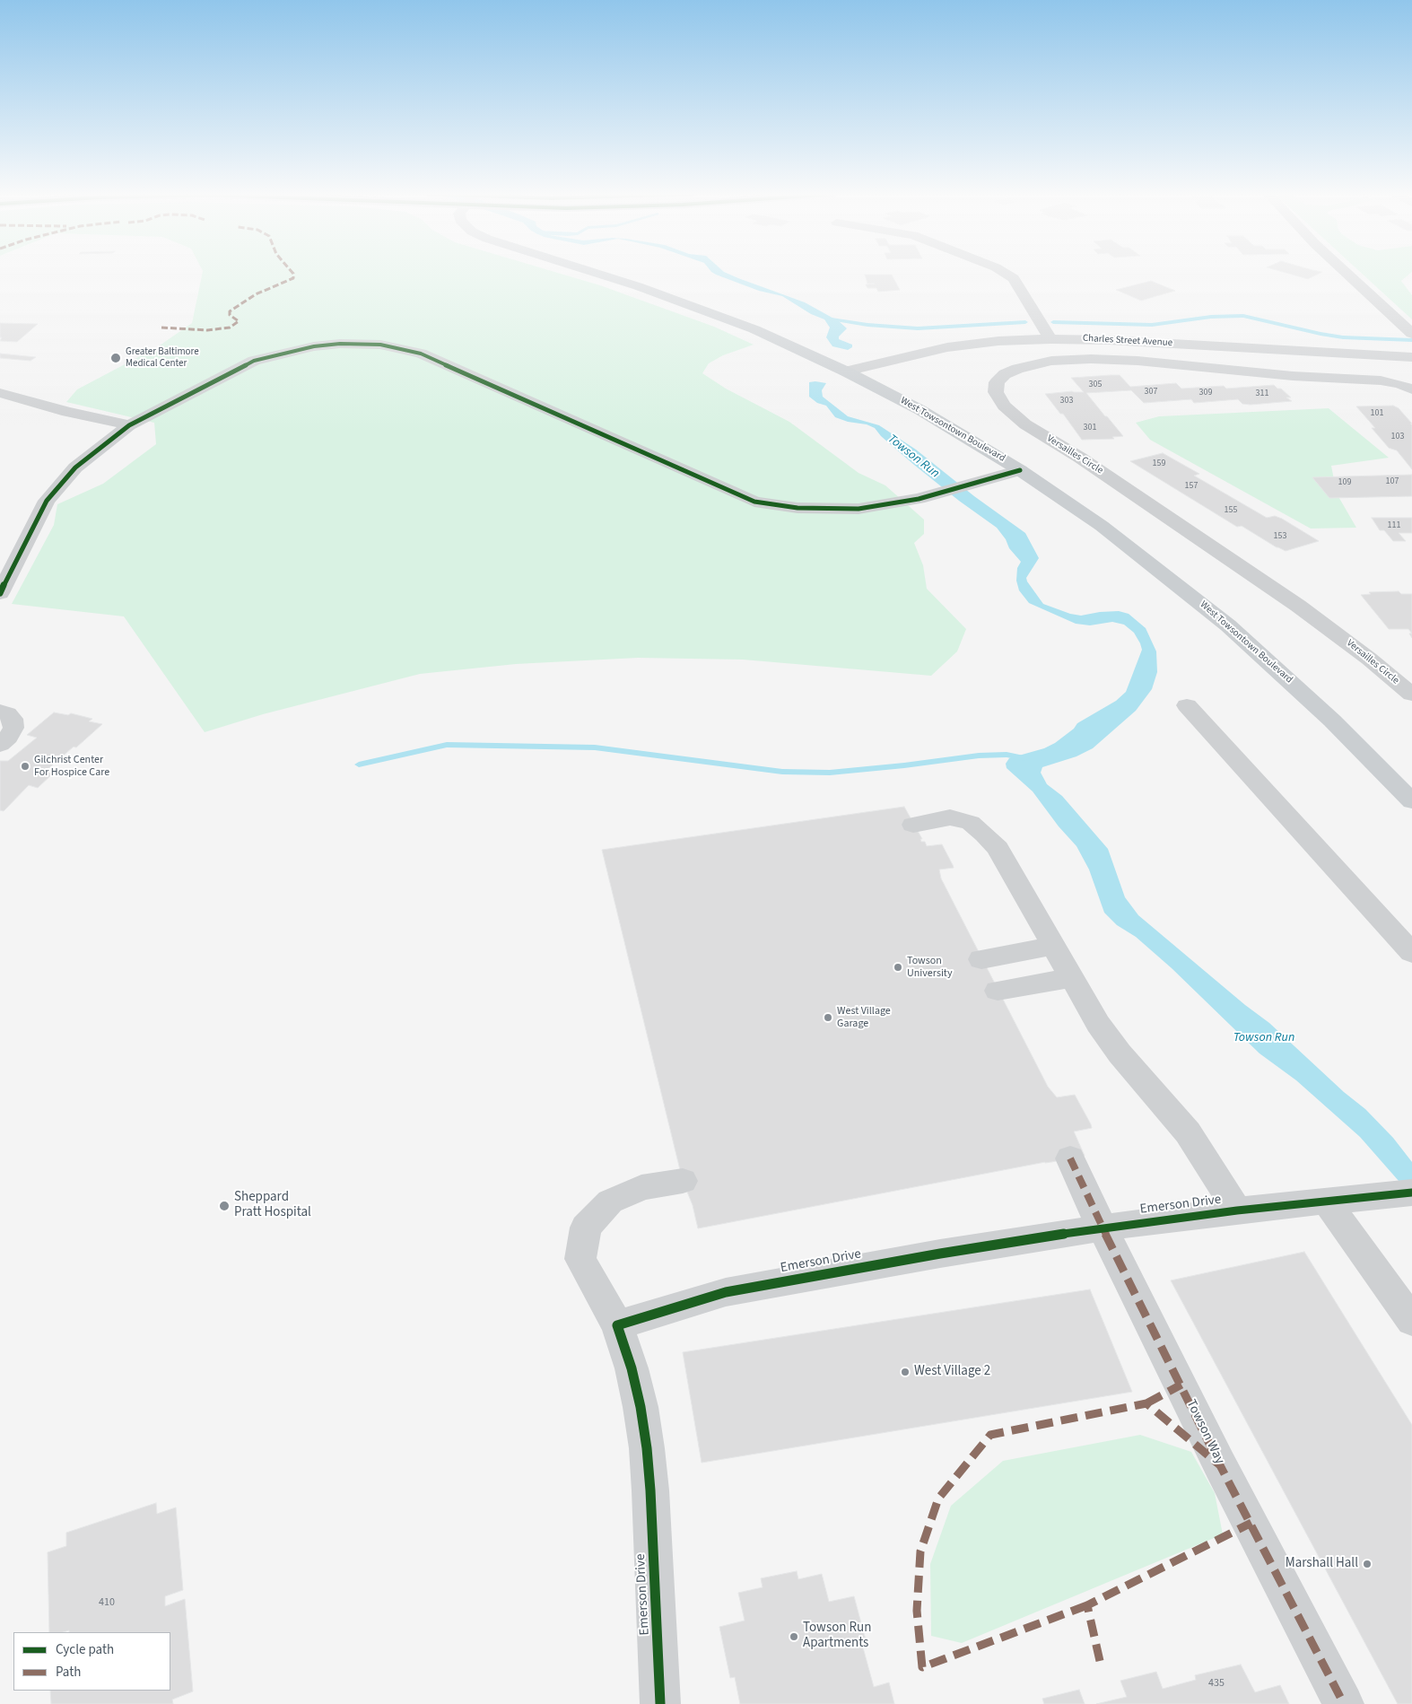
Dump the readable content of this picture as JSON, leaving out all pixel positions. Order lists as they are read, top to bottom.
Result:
{
  "streets": {
    "main road": ["West Towsontown Boulevard"],
    "street": [
      "Charles Street Avenue",
      "Versailles Circle",
      "Emerson Drive",
      "Towson Way"
    ]
  },
  "crossings": [
    ["Charles Street Avenue", "West Towsontown Boulevard"],
    ["Emerson Drive", "Towson Way"]
  ],
  "water": ["Towson Run"],
  "places": [
    "Greater Baltimore Medical Center",
    "Gilchrist Center For Hospice Care",
    "Towson University",
    "West Village Garage",
    "Sheppard Pratt Hospital",
    "West Village 2",
    "Marshall Hall",
    "Towson Run Apartments"
  ],
  "house_numbers": [
    "305",
    "307",
    "309",
    "311",
    "303",
    "101",
    "301",
    "103",
    "159",
    "107",
    "109",
    "157",
    "155",
    "111",
    "153",
    "410",
    "435"
  ],
  "legend": ["Cycle path", "Path"]
}
